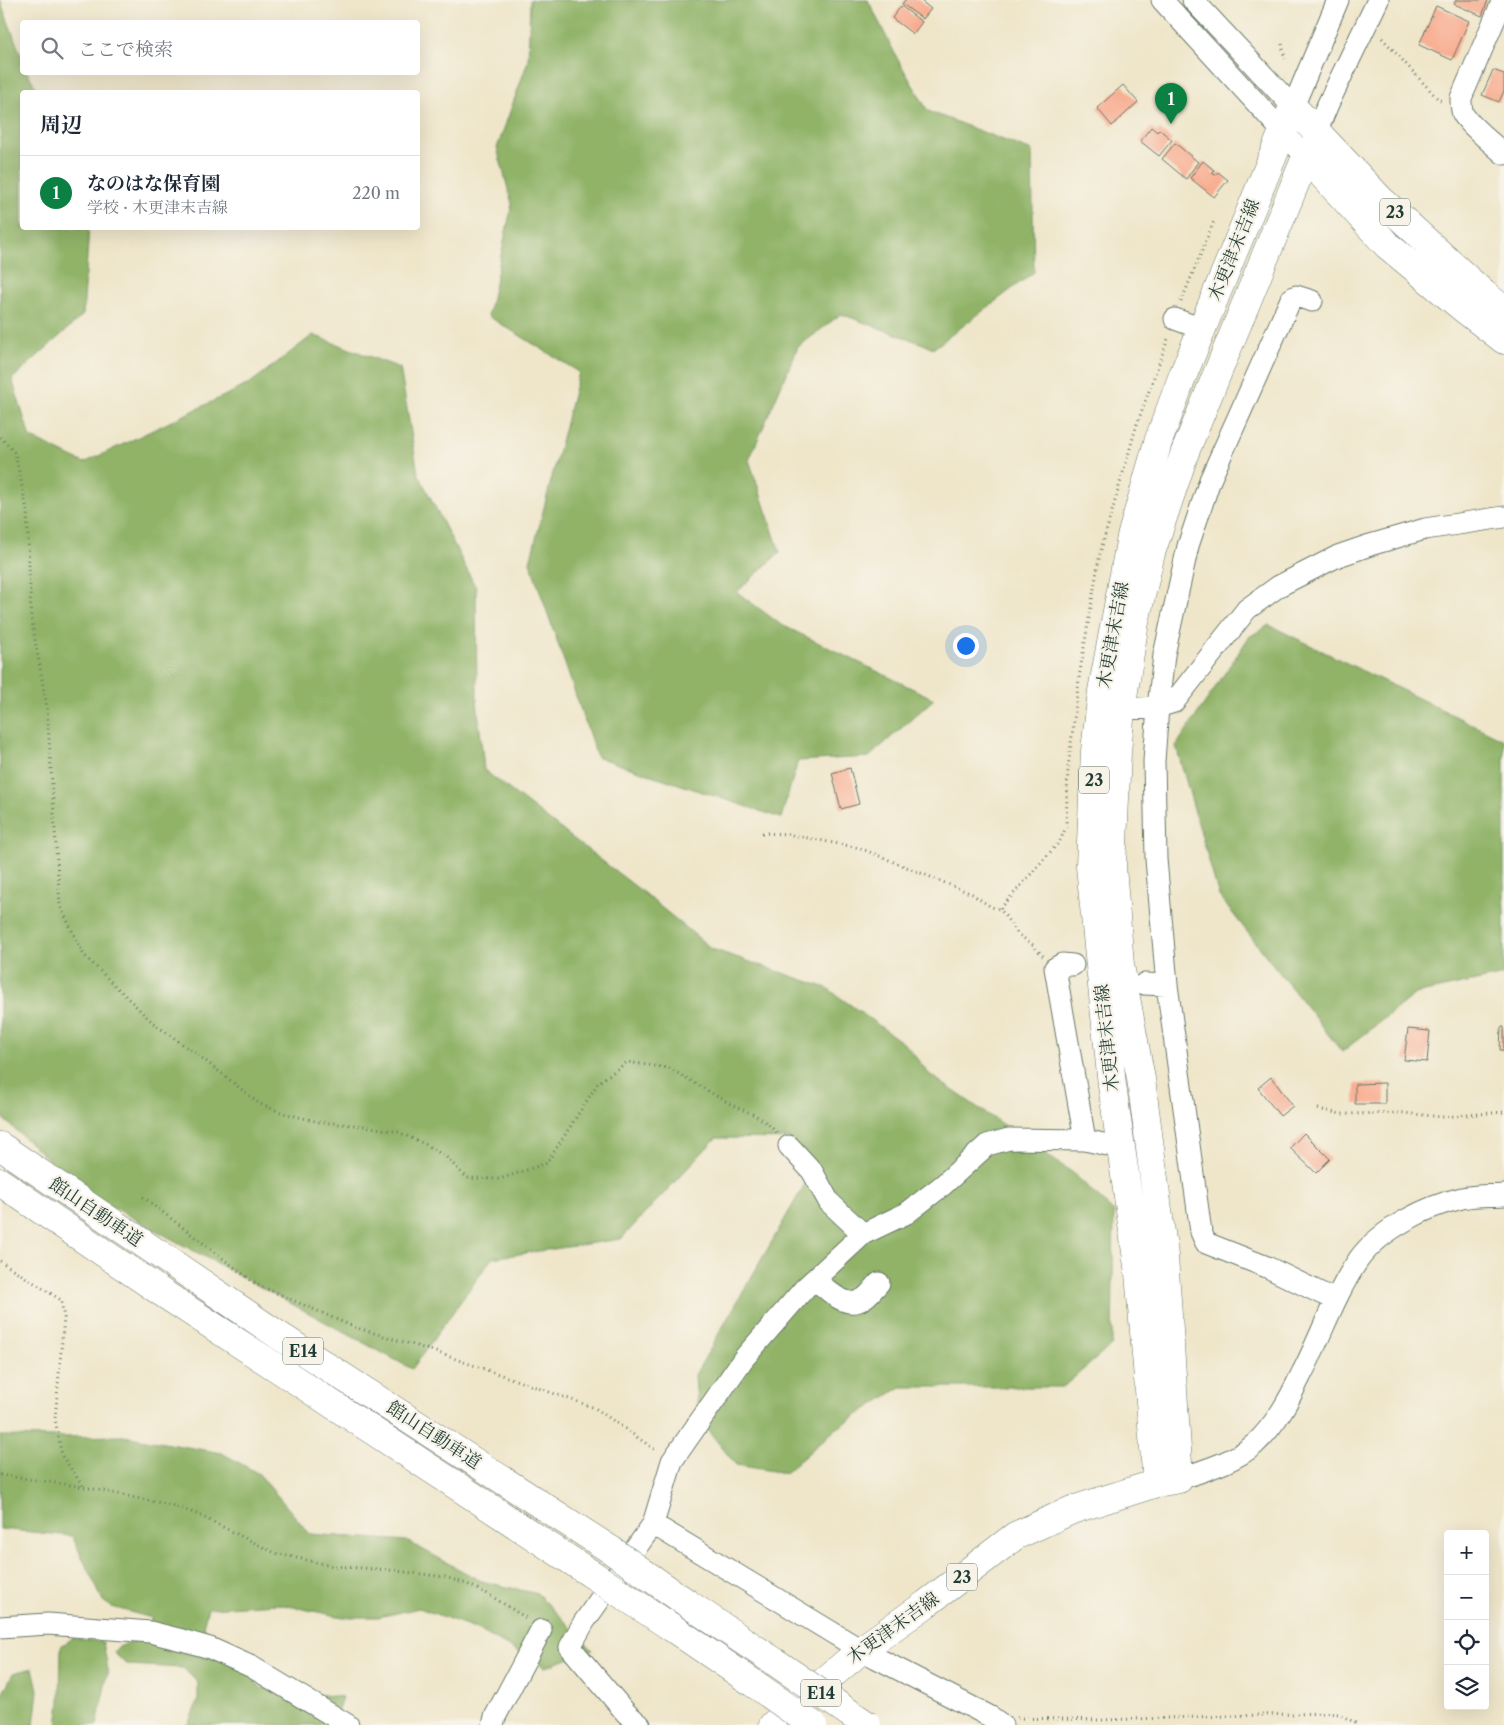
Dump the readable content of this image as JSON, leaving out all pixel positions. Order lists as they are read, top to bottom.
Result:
{
  "streets": {
    "main road": [
      "23",
      "木更津末吉線",
      "館山自動車道",
      "E14"
    ]
  },
  "crossings": [
    ["23", "木更津末吉線"]
  ],
  "page": {
    "search": "ここで検索",
    "pins": "1",
    "heading": "周辺",
    "list": [
      {
        "mark": "1",
        "name": "なのはな保育園",
        "note": "学校 · 木更津末吉線",
        "value": "220 m"
      }
    ],
    "map_buttons": ["+", "−"]
  }
}
